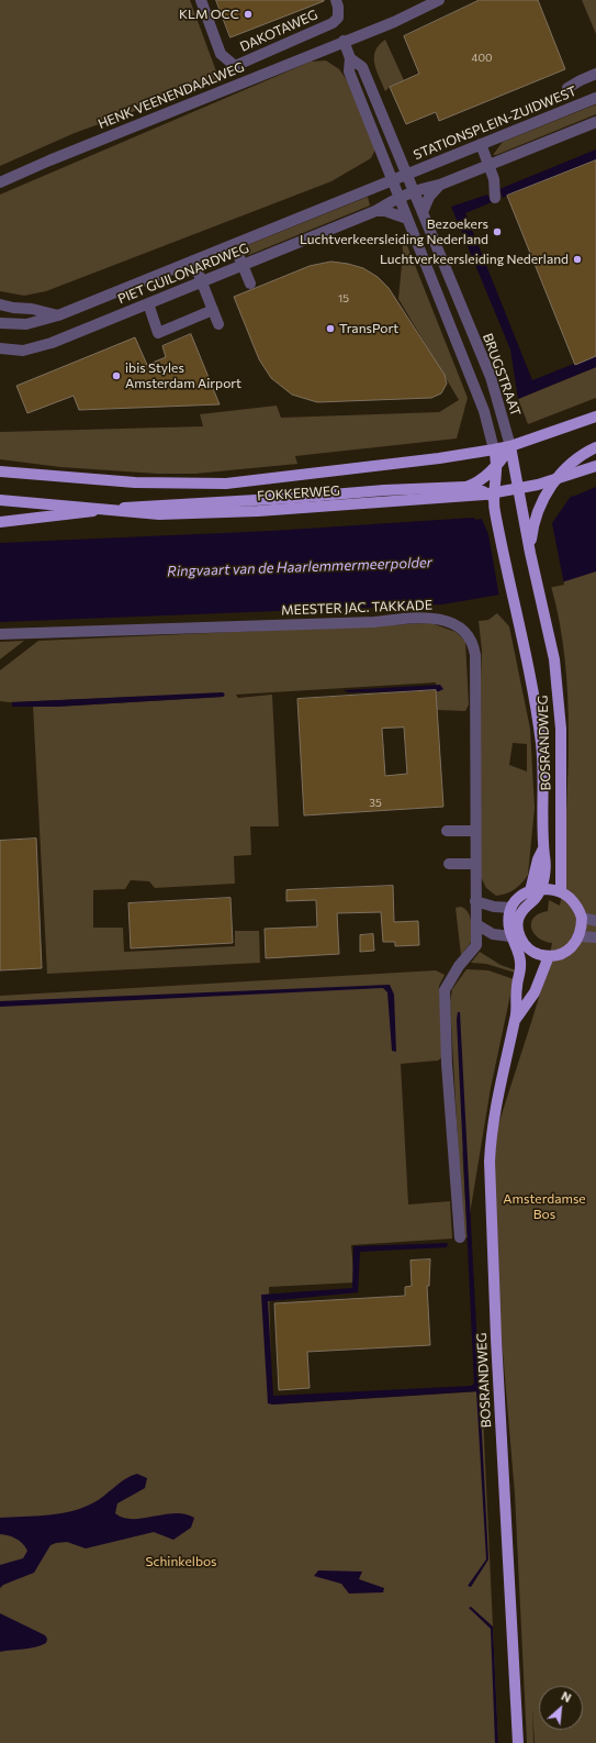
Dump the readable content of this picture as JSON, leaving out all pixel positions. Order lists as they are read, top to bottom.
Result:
{
  "streets": {
    "main road": ["BRUGSTRAAT", "FOKKERWEG", "BOSRANDWEG"],
    "street": [
      "DAKOTAWEG",
      "HENK VEENENDAALWEG",
      "STATIONSPLEIN-ZUIDWEST",
      "PIET GUILONARDWEG",
      "MEESTER JAC. TAKKADE"
    ]
  },
  "crossings": [
    ["STATIONSPLEIN-ZUIDWEST", "PIET GUILONARDWEG"],
    ["STATIONSPLEIN-ZUIDWEST", "BRUGSTRAAT"],
    ["PIET GUILONARDWEG", "BRUGSTRAAT"],
    ["BRUGSTRAAT", "FOKKERWEG"],
    ["BRUGSTRAAT", "BOSRANDWEG"]
  ],
  "water": ["Ringvaart van de Haarlemmermeerpolder"],
  "parks": ["Amsterdamse Bos", "Schinkelbos"],
  "places": [
    "KLM OCC",
    "Bezoekers Luchtverkeersleiding Nederland",
    "Luchtverkeersleiding Nederland",
    "TransPort",
    "ibis Styles Amsterdam Airport"
  ],
  "house_numbers": ["400", "15", "35"],
  "north": "top right"
}
